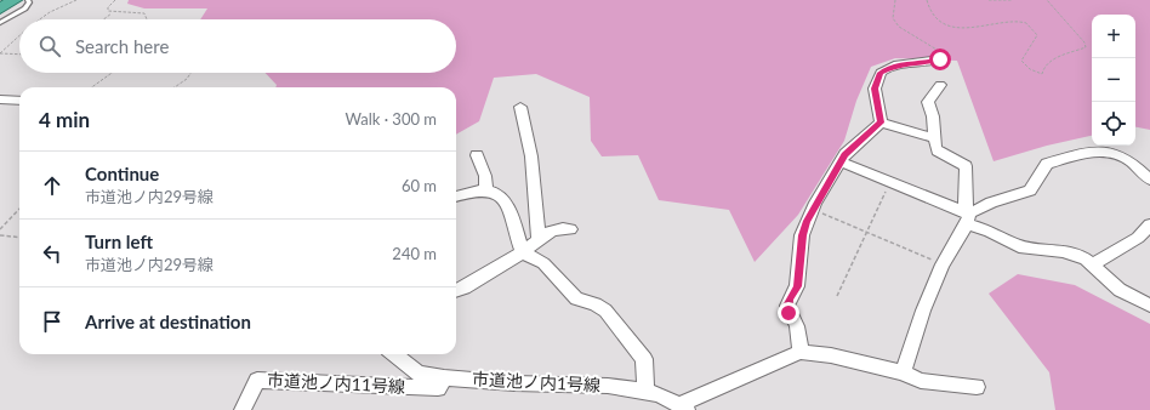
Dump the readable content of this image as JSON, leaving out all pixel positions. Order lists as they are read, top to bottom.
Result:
{
  "streets": {
    "street": ["市道池ノ内1号線", "市道池ノ内11号線"]
  },
  "crossings": [
    ["市道池ノ内1号線", "市道池ノ内11号線"]
  ],
  "page": {
    "map_buttons": ["+", "−"],
    "search": "Search here",
    "heading": ["4 min", "Walk · 300 m"],
    "list": [
      ["Continue", "市道池ノ内29号線", "60 m"],
      ["Turn left", "市道池ノ内29号線", "240 m"],
      "Arrive at destination"
    ]
  }
}
